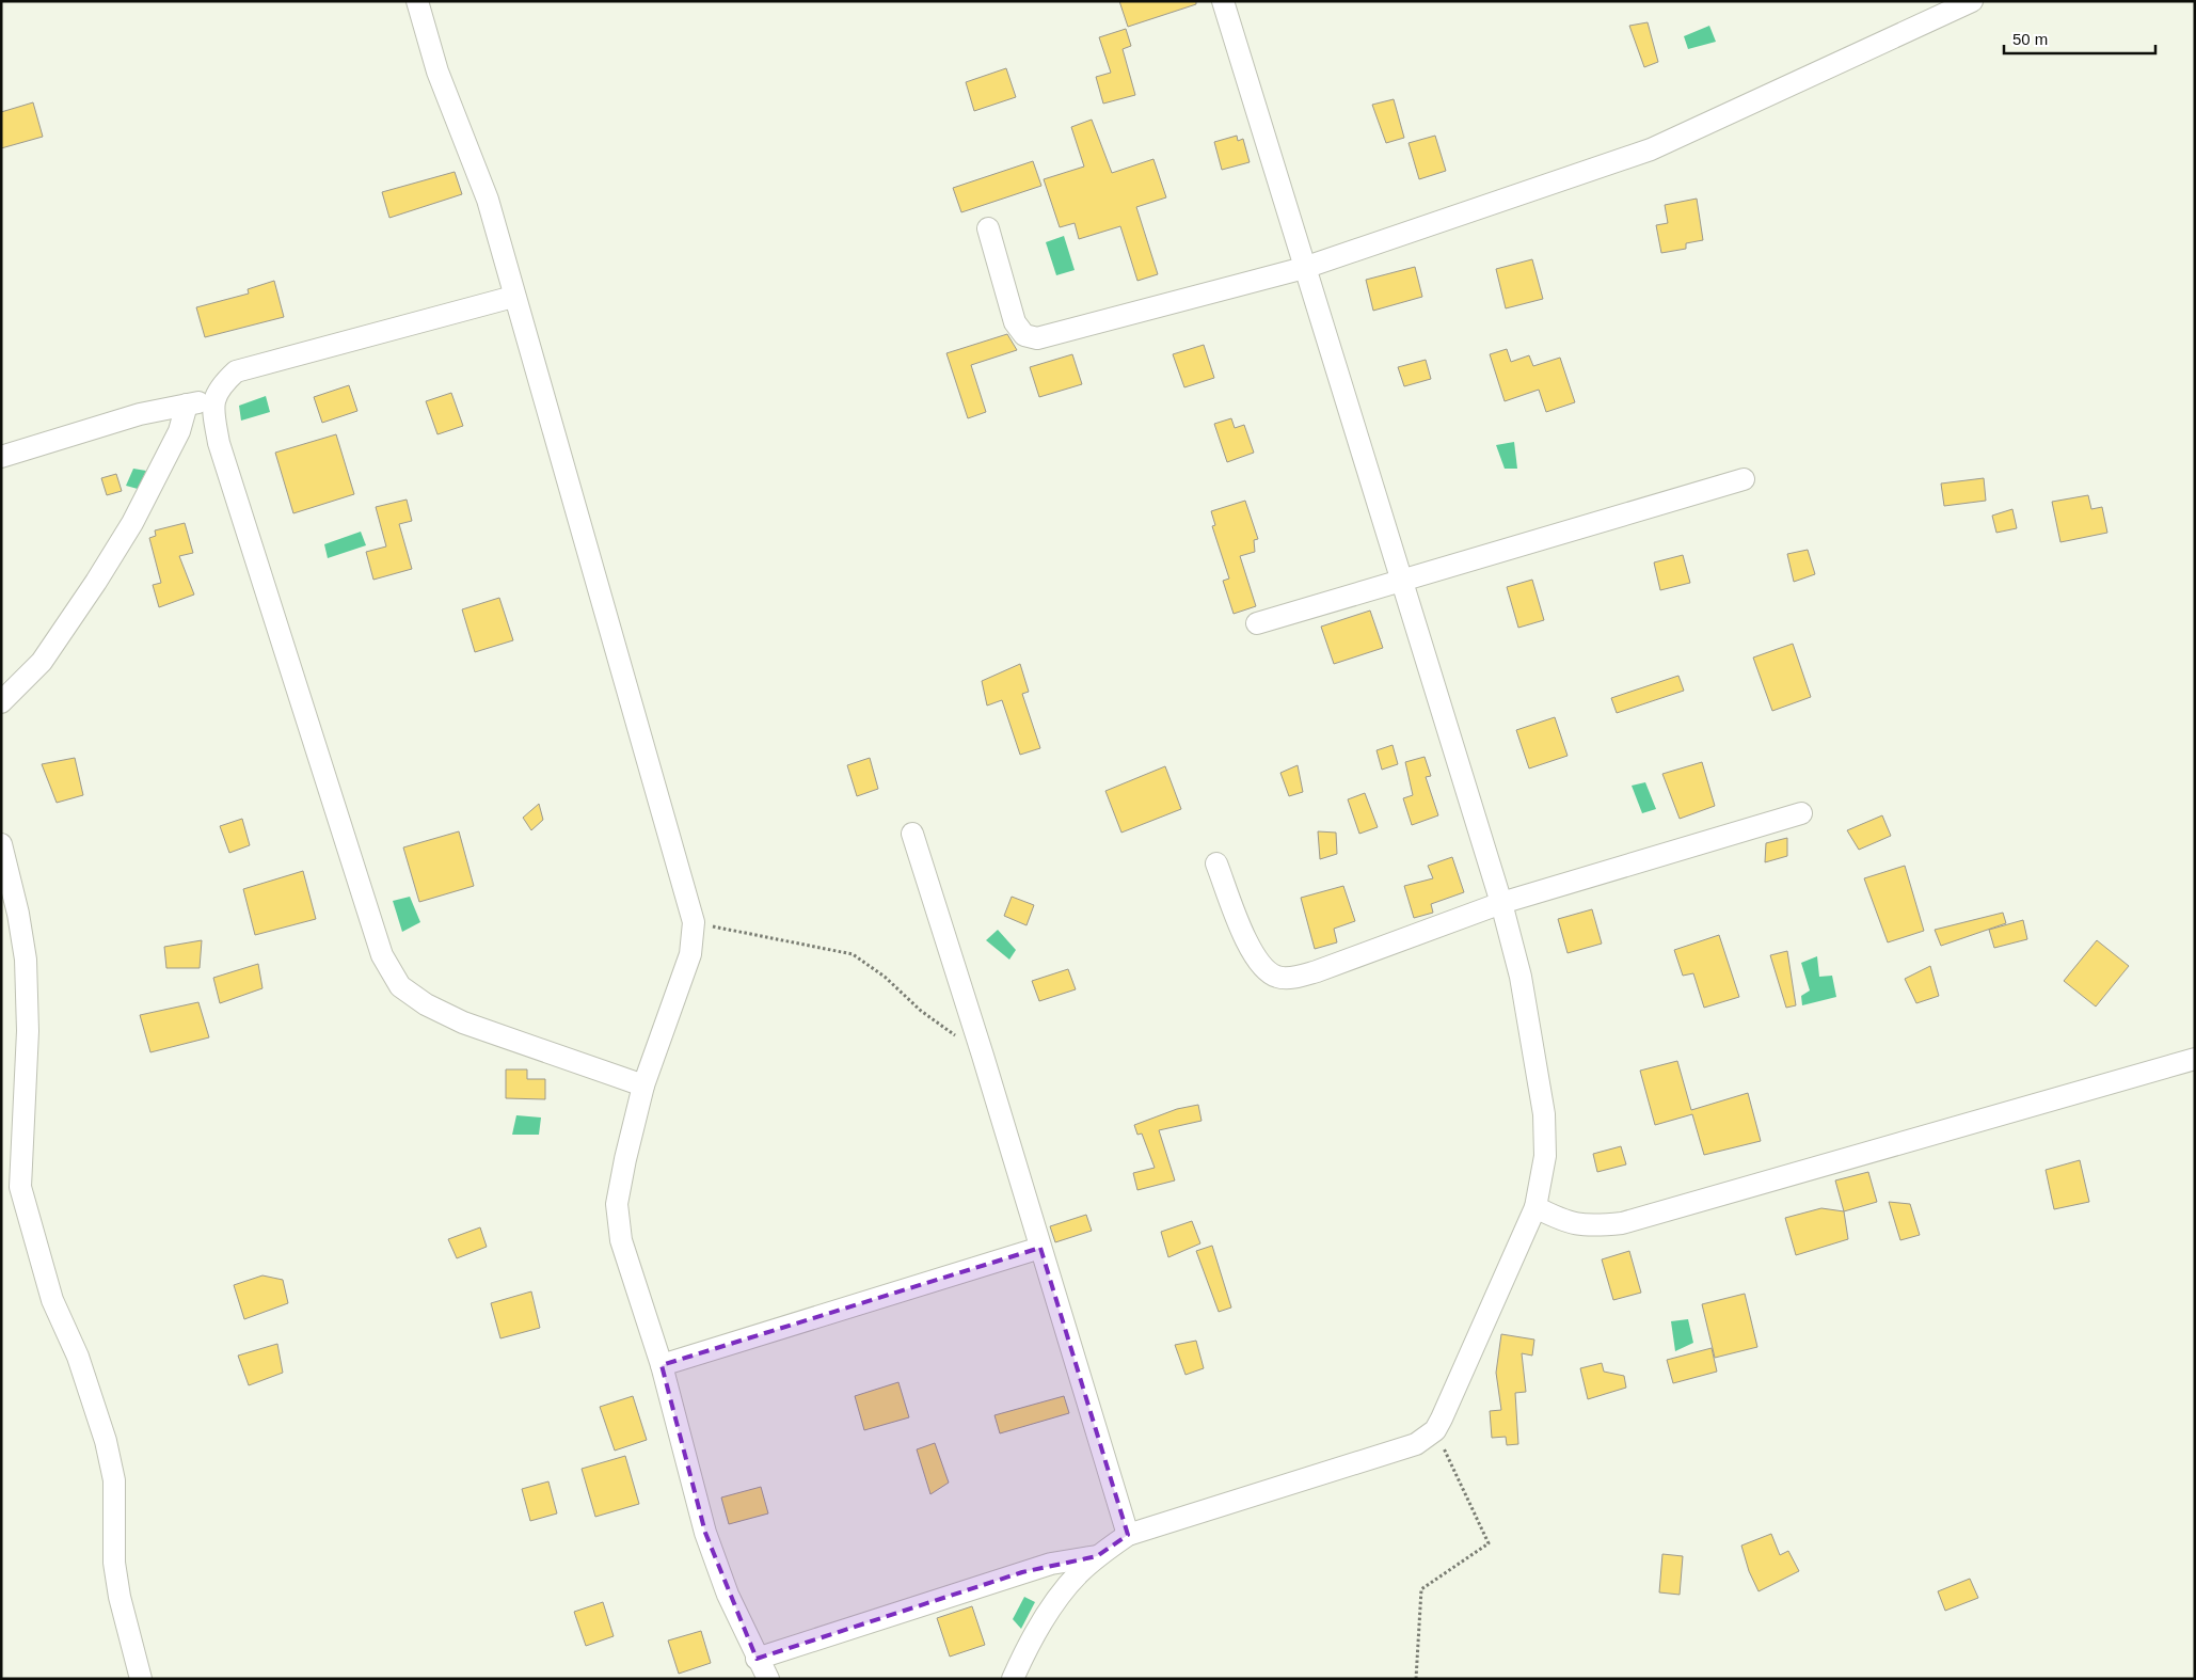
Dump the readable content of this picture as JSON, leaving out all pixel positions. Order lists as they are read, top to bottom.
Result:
{
  "scale_bar": "50 m"
}
